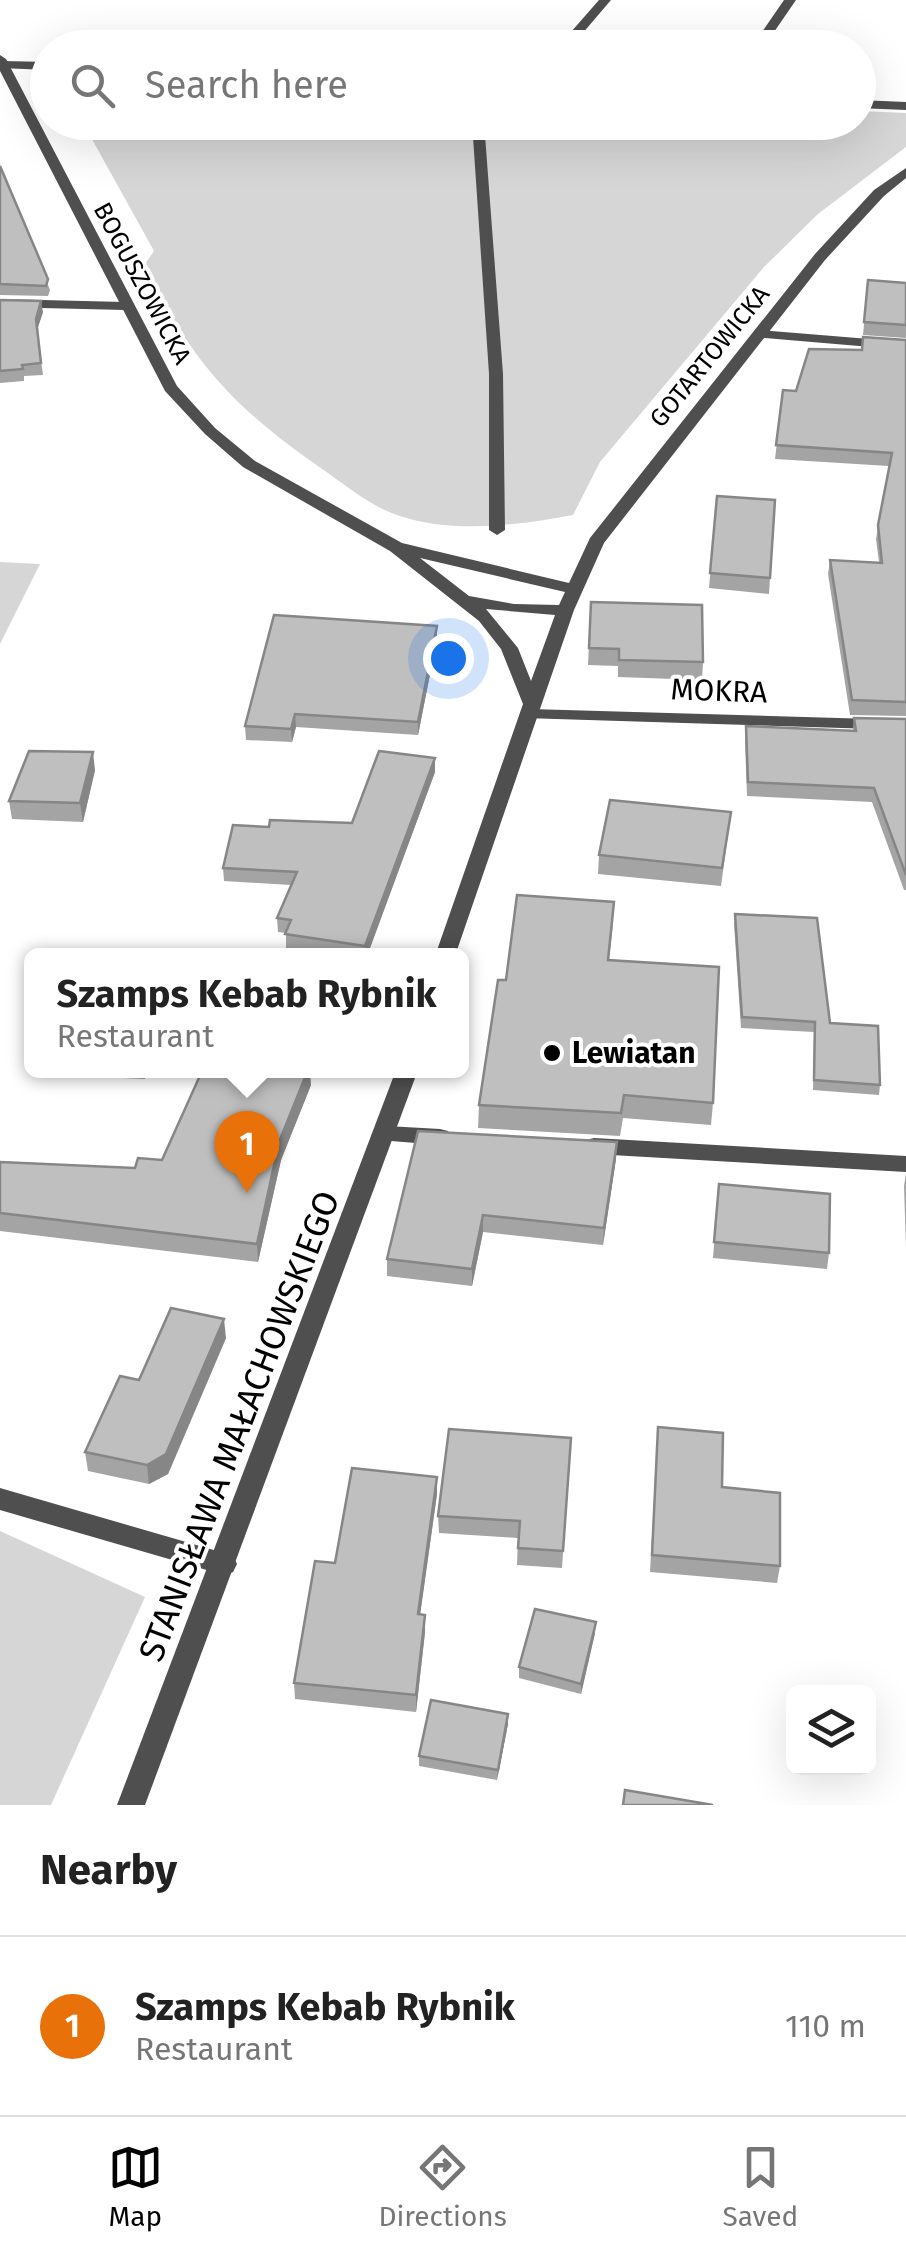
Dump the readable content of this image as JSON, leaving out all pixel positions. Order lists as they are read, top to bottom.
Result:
{
  "streets": {
    "street": [
      "BOGUSZOWICKA",
      "GOTARTOWICKA",
      "MOKRA",
      "STANISŁAWA MAŁACHOWSKIEGO"
    ]
  },
  "crossings": [
    ["BOGUSZOWICKA", "GOTARTOWICKA"],
    ["BOGUSZOWICKA", "MOKRA"]
  ],
  "places": ["Lewiatan"],
  "page": {
    "search": "Search here",
    "popup": ["Szamps Kebab Rybnik", "Restaurant"],
    "pins": "1",
    "heading": "Nearby",
    "list": [
      {
        "mark": "1",
        "name": "Szamps Kebab Rybnik",
        "note": "Restaurant",
        "value": "110 m"
      }
    ],
    "nav": ["Map", "Directions", "Saved"]
  }
}
